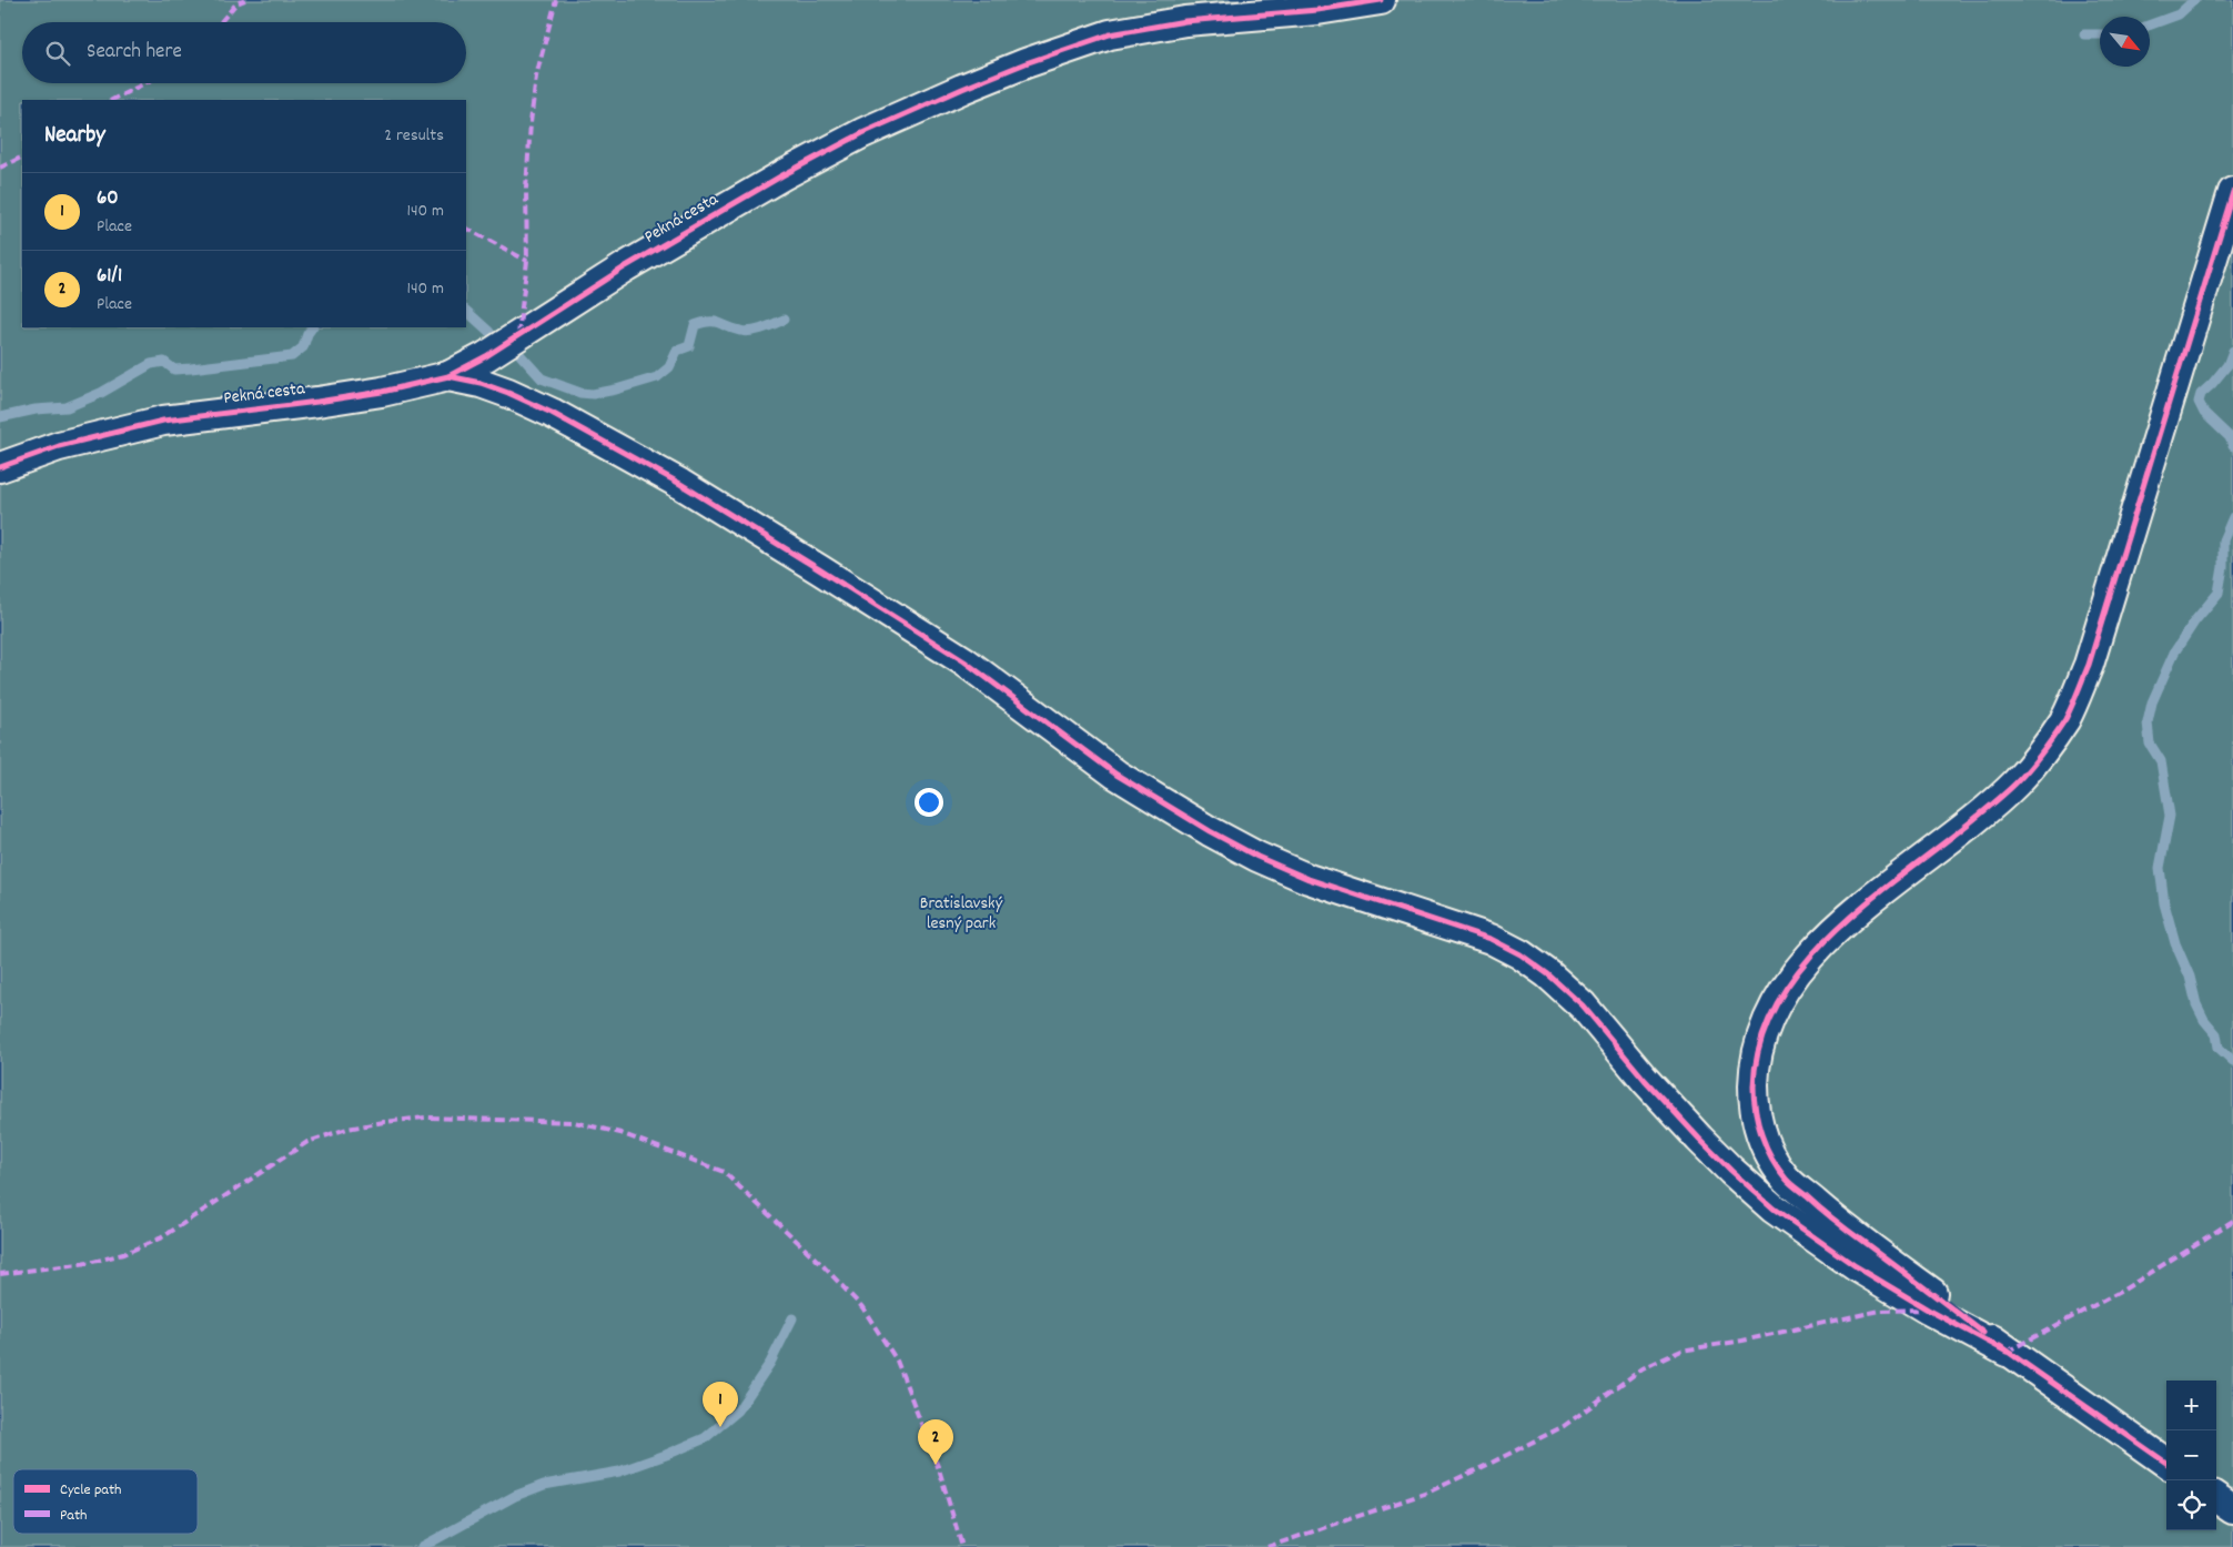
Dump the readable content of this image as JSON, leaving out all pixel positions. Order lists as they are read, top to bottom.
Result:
{
  "streets": {
    "street": ["Pekná cesta"]
  },
  "parks": ["Bratislavský lesný park"],
  "legend": ["Cycle path", "Path"],
  "north": "bottom right",
  "page": {
    "search": "Search here",
    "heading": ["Nearby", "2 results"],
    "list": [
      {
        "mark": "1",
        "name": "60",
        "note": "Place",
        "value": "140 m"
      },
      {
        "mark": "2",
        "name": "61/1",
        "note": "Place",
        "value": "140 m"
      }
    ],
    "map_buttons": ["+", "−"],
    "pins": ["1", "2"]
  }
}
